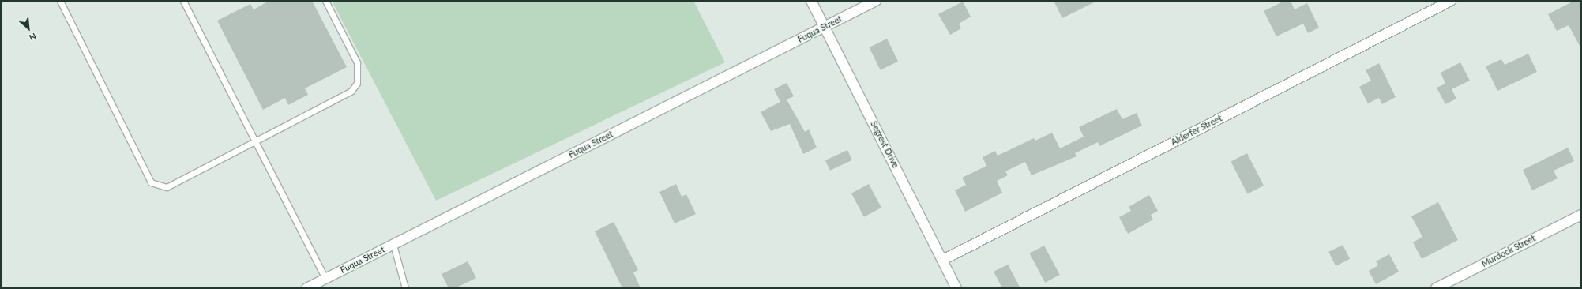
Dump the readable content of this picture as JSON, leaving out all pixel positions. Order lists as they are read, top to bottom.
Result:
{
  "streets": {
    "street": [
      "Fuqua Street",
      "Alderfer Street",
      "Segrest Drive",
      "Murdock Street"
    ]
  },
  "crossings": [
    ["Fuqua Street", "Segrest Drive"],
    ["Alderfer Street", "Segrest Drive"]
  ],
  "north": "bottom right"
}
